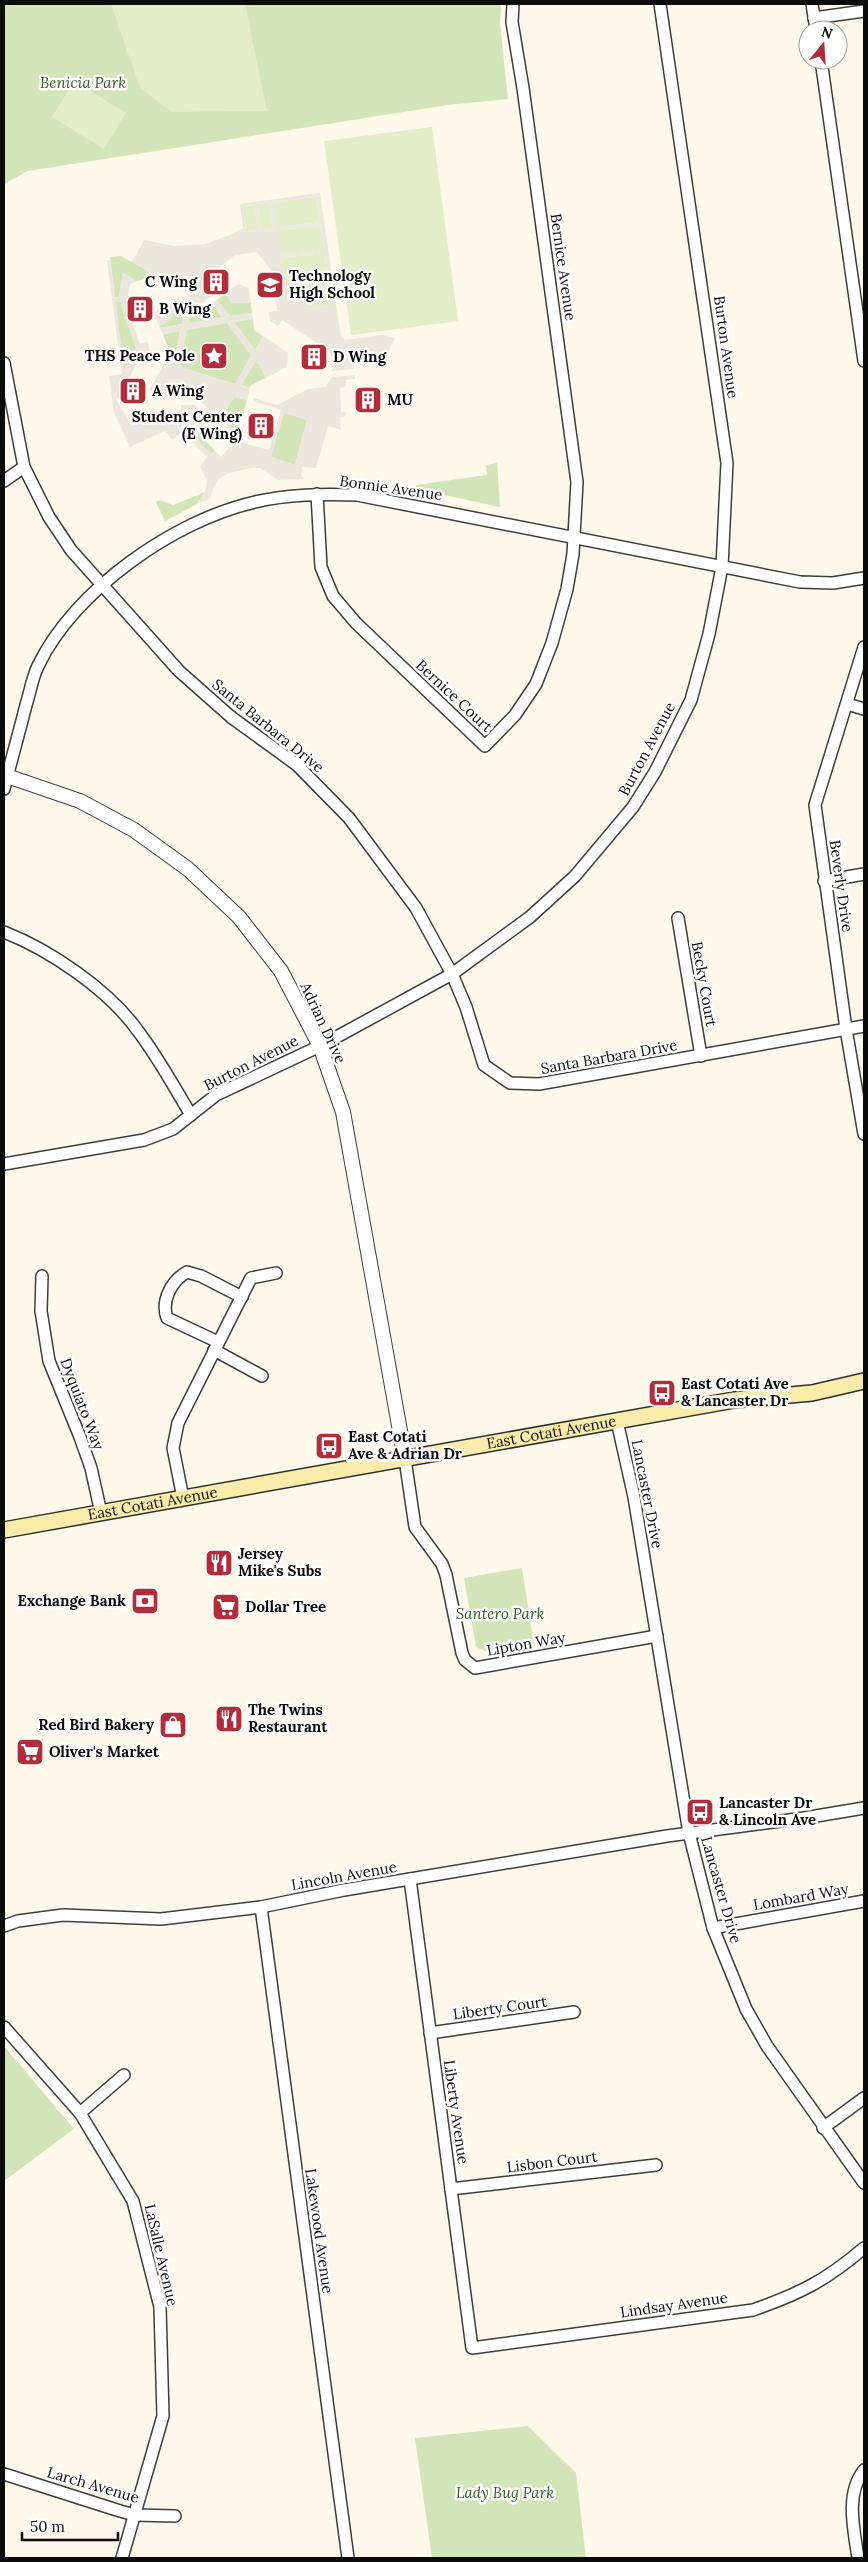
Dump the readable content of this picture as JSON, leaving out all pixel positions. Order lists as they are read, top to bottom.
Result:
{
  "streets": {
    "main road": ["East Cotati Avenue"],
    "street": [
      "Bernice Avenue",
      "Burton Avenue",
      "Bonnie Avenue",
      "Bernice Court",
      "Santa Barbara Drive",
      "Beverly Drive",
      "Becky Court",
      "Adrian Drive",
      "Dyquiato Way",
      "Lancaster Drive",
      "Lipton Way",
      "Lincoln Avenue",
      "Lombard Way",
      "Liberty Court",
      "Liberty Avenue",
      "Lisbon Court",
      "Lakewood Avenue",
      "LaSalle Avenue",
      "Lindsay Avenue",
      "Larch Avenue"
    ]
  },
  "crossings": [
    ["Bernice Avenue", "Bonnie Avenue"],
    ["Bernice Avenue", "Bernice Court"],
    ["Burton Avenue", "Bonnie Avenue"],
    ["Burton Avenue", "Santa Barbara Drive"],
    ["Burton Avenue", "Adrian Drive"],
    ["Bonnie Avenue", "Bernice Court"],
    ["Bonnie Avenue", "Santa Barbara Drive"],
    ["Bonnie Avenue", "Adrian Drive"],
    ["Santa Barbara Drive", "Beverly Drive"],
    ["Santa Barbara Drive", "Becky Court"],
    ["Adrian Drive", "East Cotati Avenue"],
    ["Adrian Drive", "Lipton Way"],
    ["Dyquiato Way", "East Cotati Avenue"],
    ["East Cotati Avenue", "Lancaster Drive"],
    ["East Cotati Avenue", "Lipton Way"],
    ["Lancaster Drive", "Lipton Way"],
    ["Lancaster Drive", "Lincoln Avenue"],
    ["Lancaster Drive", "Lombard Way"],
    ["Lincoln Avenue", "Liberty Avenue"],
    ["Lincoln Avenue", "Lakewood Avenue"],
    ["Liberty Court", "Liberty Avenue"],
    ["Liberty Avenue", "Lisbon Court"],
    ["Liberty Avenue", "Lindsay Avenue"],
    ["LaSalle Avenue", "Larch Avenue"]
  ],
  "parks": ["Benicia Park", "Santero Park", "Lady Bug Park"],
  "places": {
    "building": [
      "C Wing",
      "B Wing",
      "D Wing",
      "A Wing",
      "MU",
      "Student Center (E Wing)"
    ],
    "school or university": ["Technology High School"],
    "place": ["THS Peace Pole"],
    "bus stop": ["East Cotati Ave & Lancaster Dr", "East Cotati Ave & Adrian Dr", "Lancaster Dr & Lincoln Ave"],
    "restaurant": ["Jersey Mike's Subs", "The Twins Restaurant"],
    "bank": ["Exchange Bank"],
    "supermarket": ["Dollar Tree", "Oliver's Market"],
    "shop": ["Red Bird Bakery"]
  },
  "scale_bar": "50 m",
  "north": "top"
}
